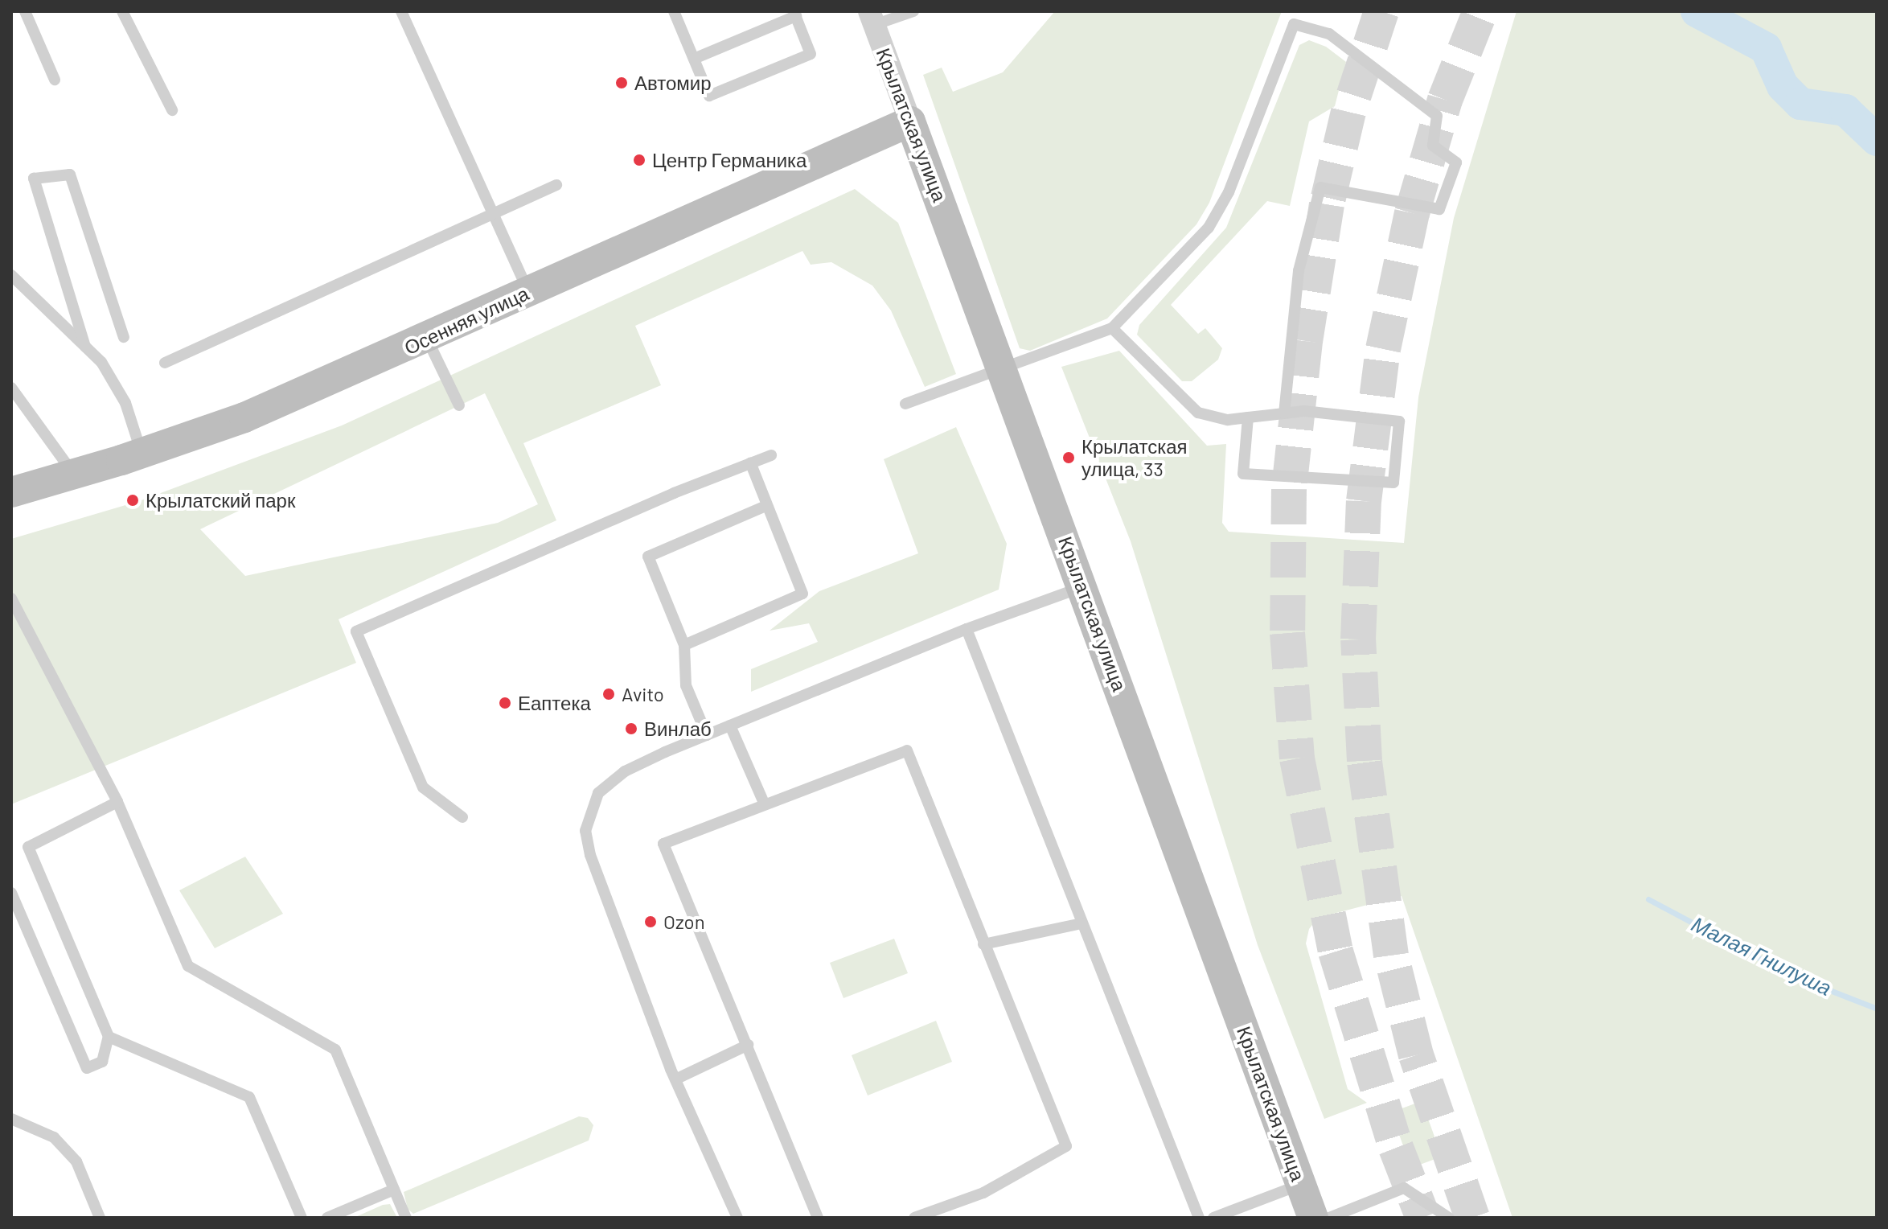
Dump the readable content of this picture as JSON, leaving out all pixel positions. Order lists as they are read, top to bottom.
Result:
{
  "streets": {
    "main road": ["Крылатская улица", "Осенняя улица"]
  },
  "crossings": [
    ["Крылатская улица", "Осенняя улица"]
  ],
  "water": ["Малая Гнилуша"],
  "places": [
    "Автомир",
    "Центр Германика",
    "Крылатская улица, 33",
    "Крылатский парк",
    "Avito",
    "Еаптека",
    "Винлаб",
    "Ozon"
  ]
}
